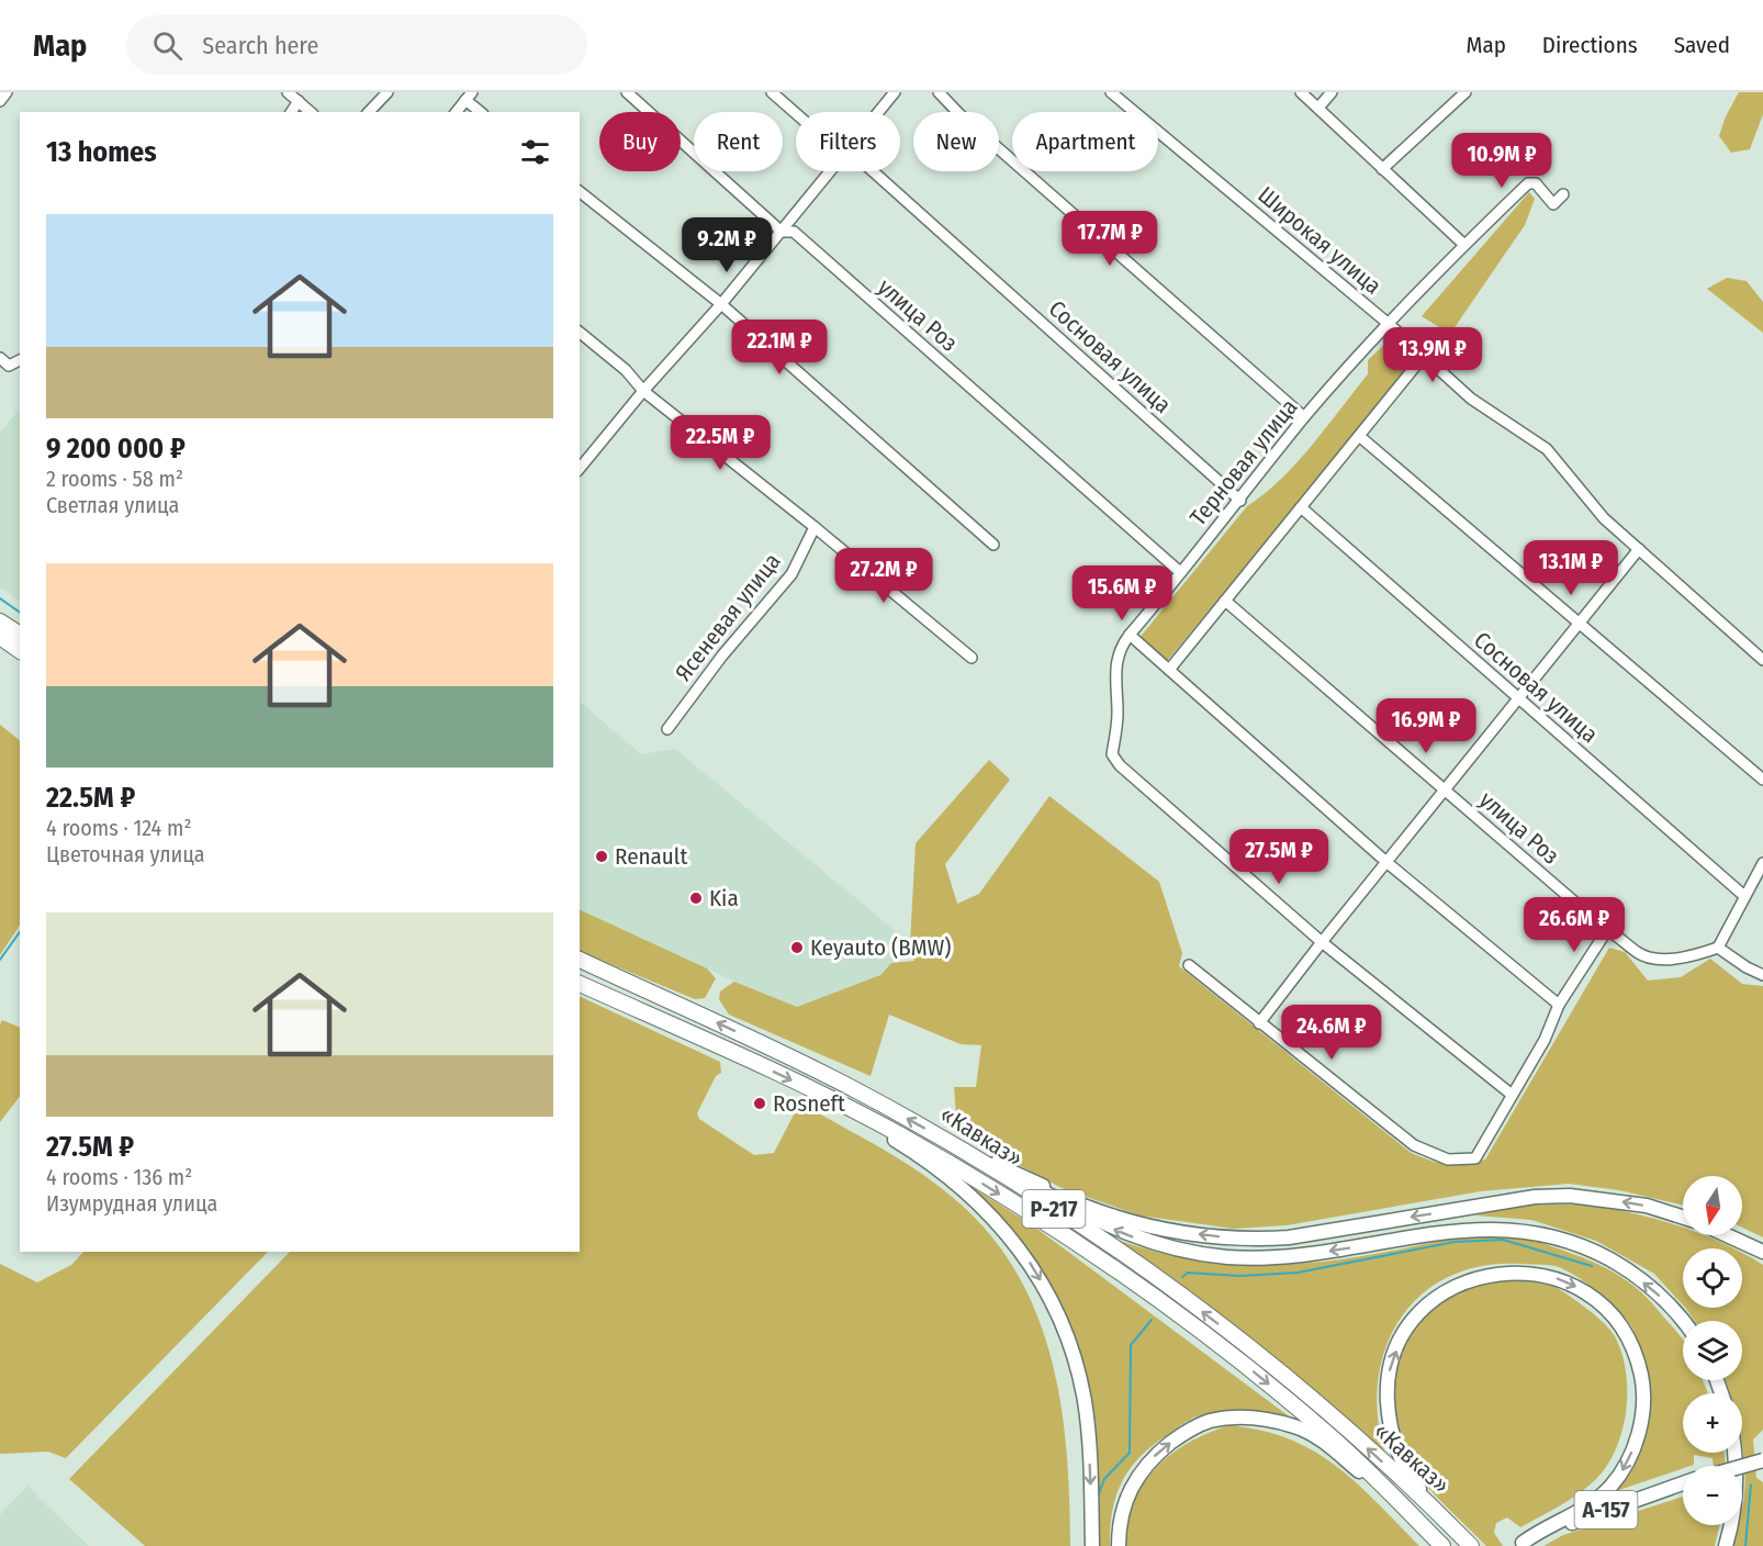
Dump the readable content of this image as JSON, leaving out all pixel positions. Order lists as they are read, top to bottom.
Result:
{
  "streets": {
    "highway": ["«Кавказ»", "Р-217"],
    "main road": ["А-157"],
    "street": [
      "Широкая улица",
      "улица Роз",
      "Сосновая улица",
      "Терновая улица",
      "Ясеневая улица"
    ]
  },
  "crossings": [
    ["Широкая улица", "Терновая улица"],
    ["улица Роз", "Терновая улица"],
    ["Сосновая улица", "Терновая улица"],
    ["«Кавказ»", "Р-217"]
  ],
  "places": [
    "Renault",
    "Kia",
    "Keyauto (BMW)",
    "Rosneft"
  ],
  "north": "bottom",
  "page": {
    "header": "Map",
    "search": "Search here",
    "nav": ["Map", "Directions", "Saved"],
    "chip": [
      "Buy",
      "Rent",
      "Filters",
      "New",
      "Apartment"
    ],
    "heading": "13 homes",
    "price": [
      "10.9M ₽",
      "17.7M ₽",
      "9.2M ₽",
      "22.1M ₽",
      "13.9M ₽",
      "22.5M ₽",
      "13.1M ₽",
      "27.2M ₽",
      "15.6M ₽",
      "16.9M ₽",
      "27.5M ₽",
      "26.6M ₽",
      "24.6M ₽"
    ],
    "list": [
      {
        "name": "9 200 000 ₽",
        "note": "2 rooms · 58 m² · Светлая улица"
      },
      {
        "name": "22.5M ₽",
        "note": "4 rooms · 124 m² · Цветочная улица"
      },
      {
        "name": "27.5M ₽",
        "note": "4 rooms · 136 m² · Изумрудная улица"
      }
    ],
    "map_buttons": ["+", "−"]
  }
}
